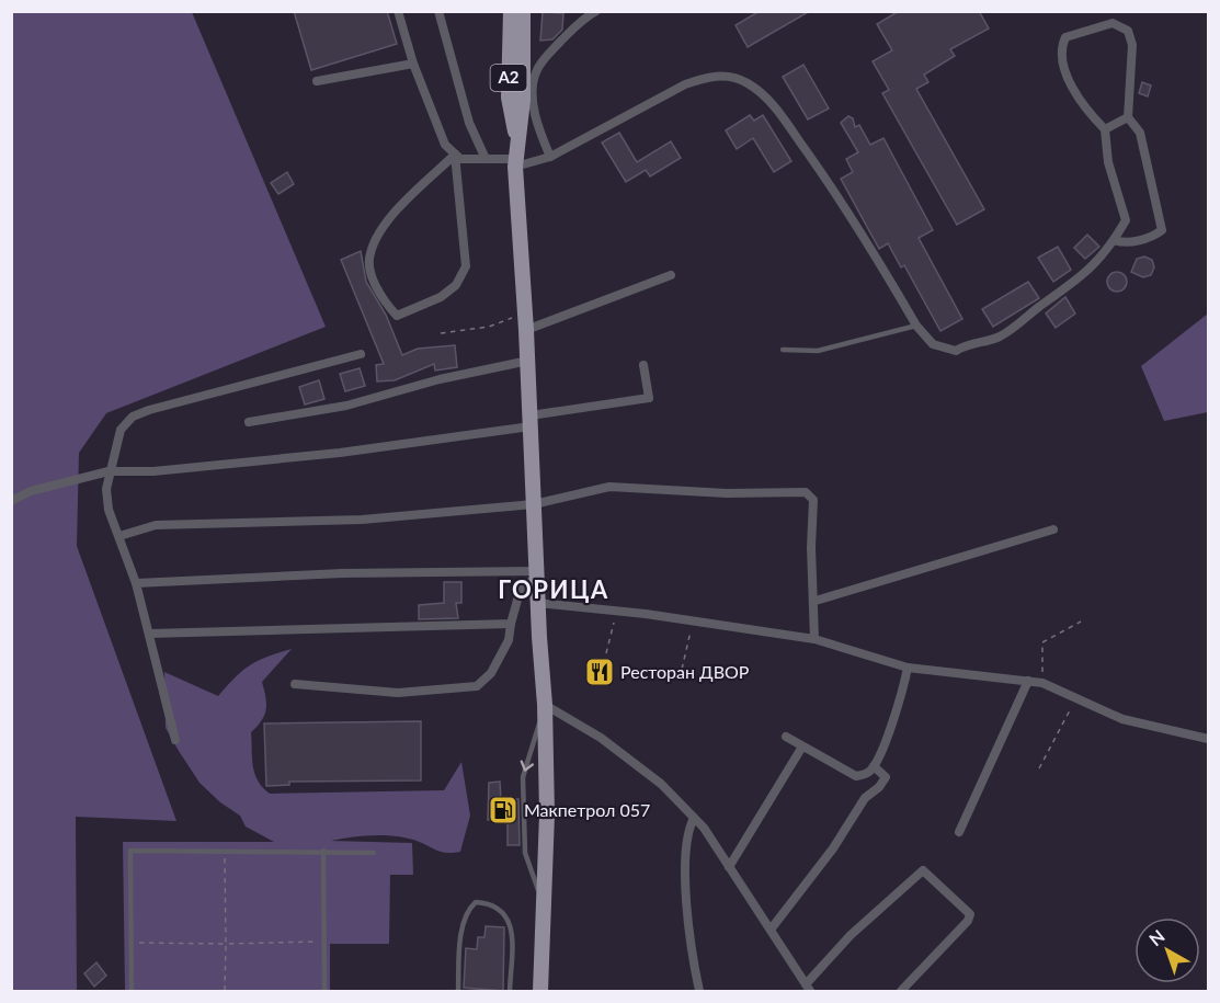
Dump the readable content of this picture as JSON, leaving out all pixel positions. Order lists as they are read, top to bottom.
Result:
{
  "streets": {
    "main road": ["A2"]
  },
  "districts": ["ГОРИЦА"],
  "places": {
    "restaurant": ["Ресторан ДВОР"],
    "fuel station": ["Макпетрол 057"]
  },
  "north": "top left"
}
